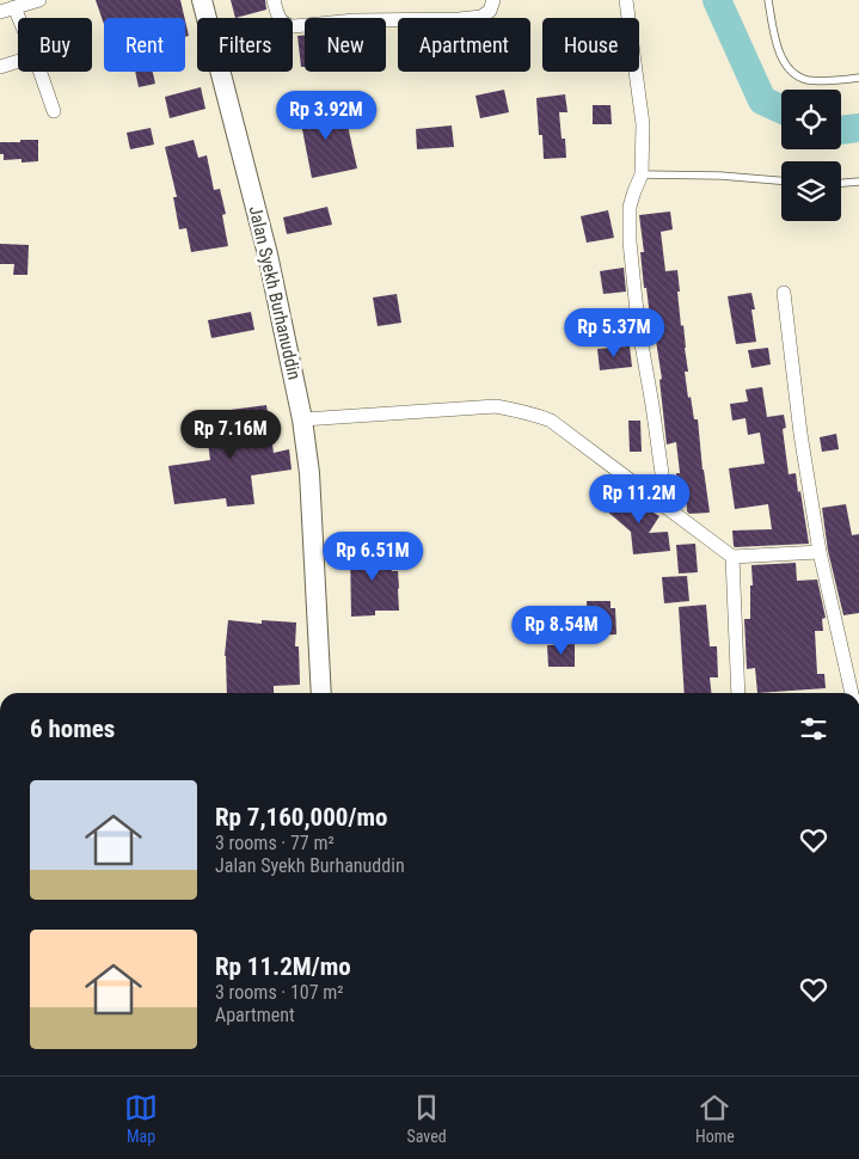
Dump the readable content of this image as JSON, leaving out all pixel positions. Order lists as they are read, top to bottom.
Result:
{
  "streets": {
    "main road": ["Jalan Syekh Burhanuddin"]
  },
  "page": {
    "chip": [
      "Buy",
      "Rent",
      "Filters",
      "New",
      "Apartment",
      "House"
    ],
    "price": [
      "Rp 3.92M",
      "Rp 5.37M",
      "Rp 7.16M",
      "Rp 11.2M",
      "Rp 6.51M",
      "Rp 8.54M"
    ],
    "heading": "6 homes",
    "list": [
      {
        "name": "Rp 7,160,000/mo",
        "note": "3 rooms · 77 m² · Jalan Syekh Burhanuddin"
      },
      {
        "name": "Rp 11.2M/mo",
        "note": "3 rooms · 107 m² · Apartment"
      }
    ],
    "tabs": ["Map", "Saved", "Home"]
  }
}
